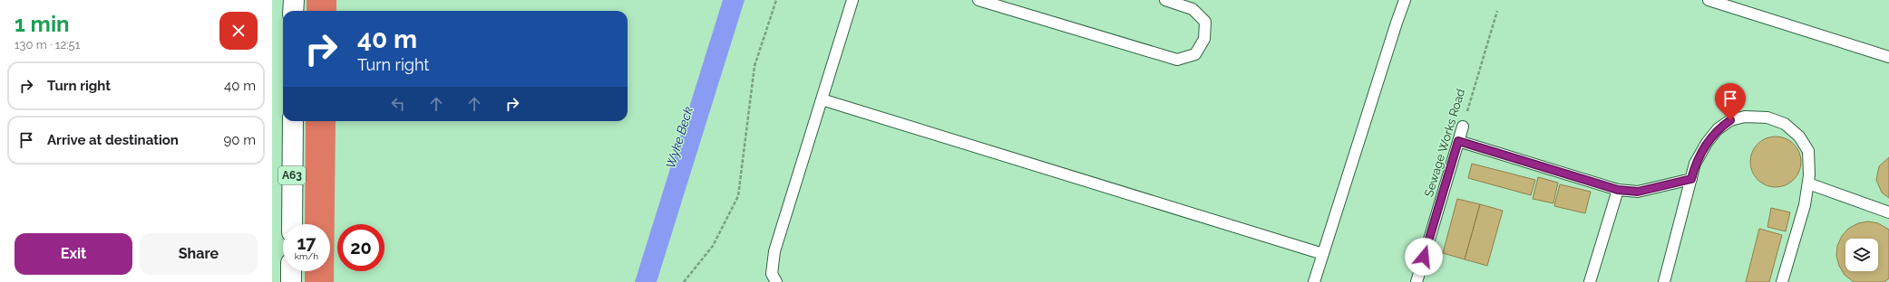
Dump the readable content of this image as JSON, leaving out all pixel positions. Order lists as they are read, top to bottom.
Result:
{
  "streets": {
    "highway": ["A63"],
    "lane": ["Sewage Works Road"]
  },
  "water": ["Wyke Beck"],
  "page": {
    "heading": ["1 min", "130 m · 12:51"],
    "turn": ["40 m", "Turn right"],
    "list": [
      {
        "name": "Turn right",
        "value": "40 m"
      },
      {
        "name": "Arrive at destination",
        "value": "90 m"
      }
    ],
    "speed": "17 km/h",
    "limit": "20",
    "buttons": ["Exit", "Share"]
  }
}
